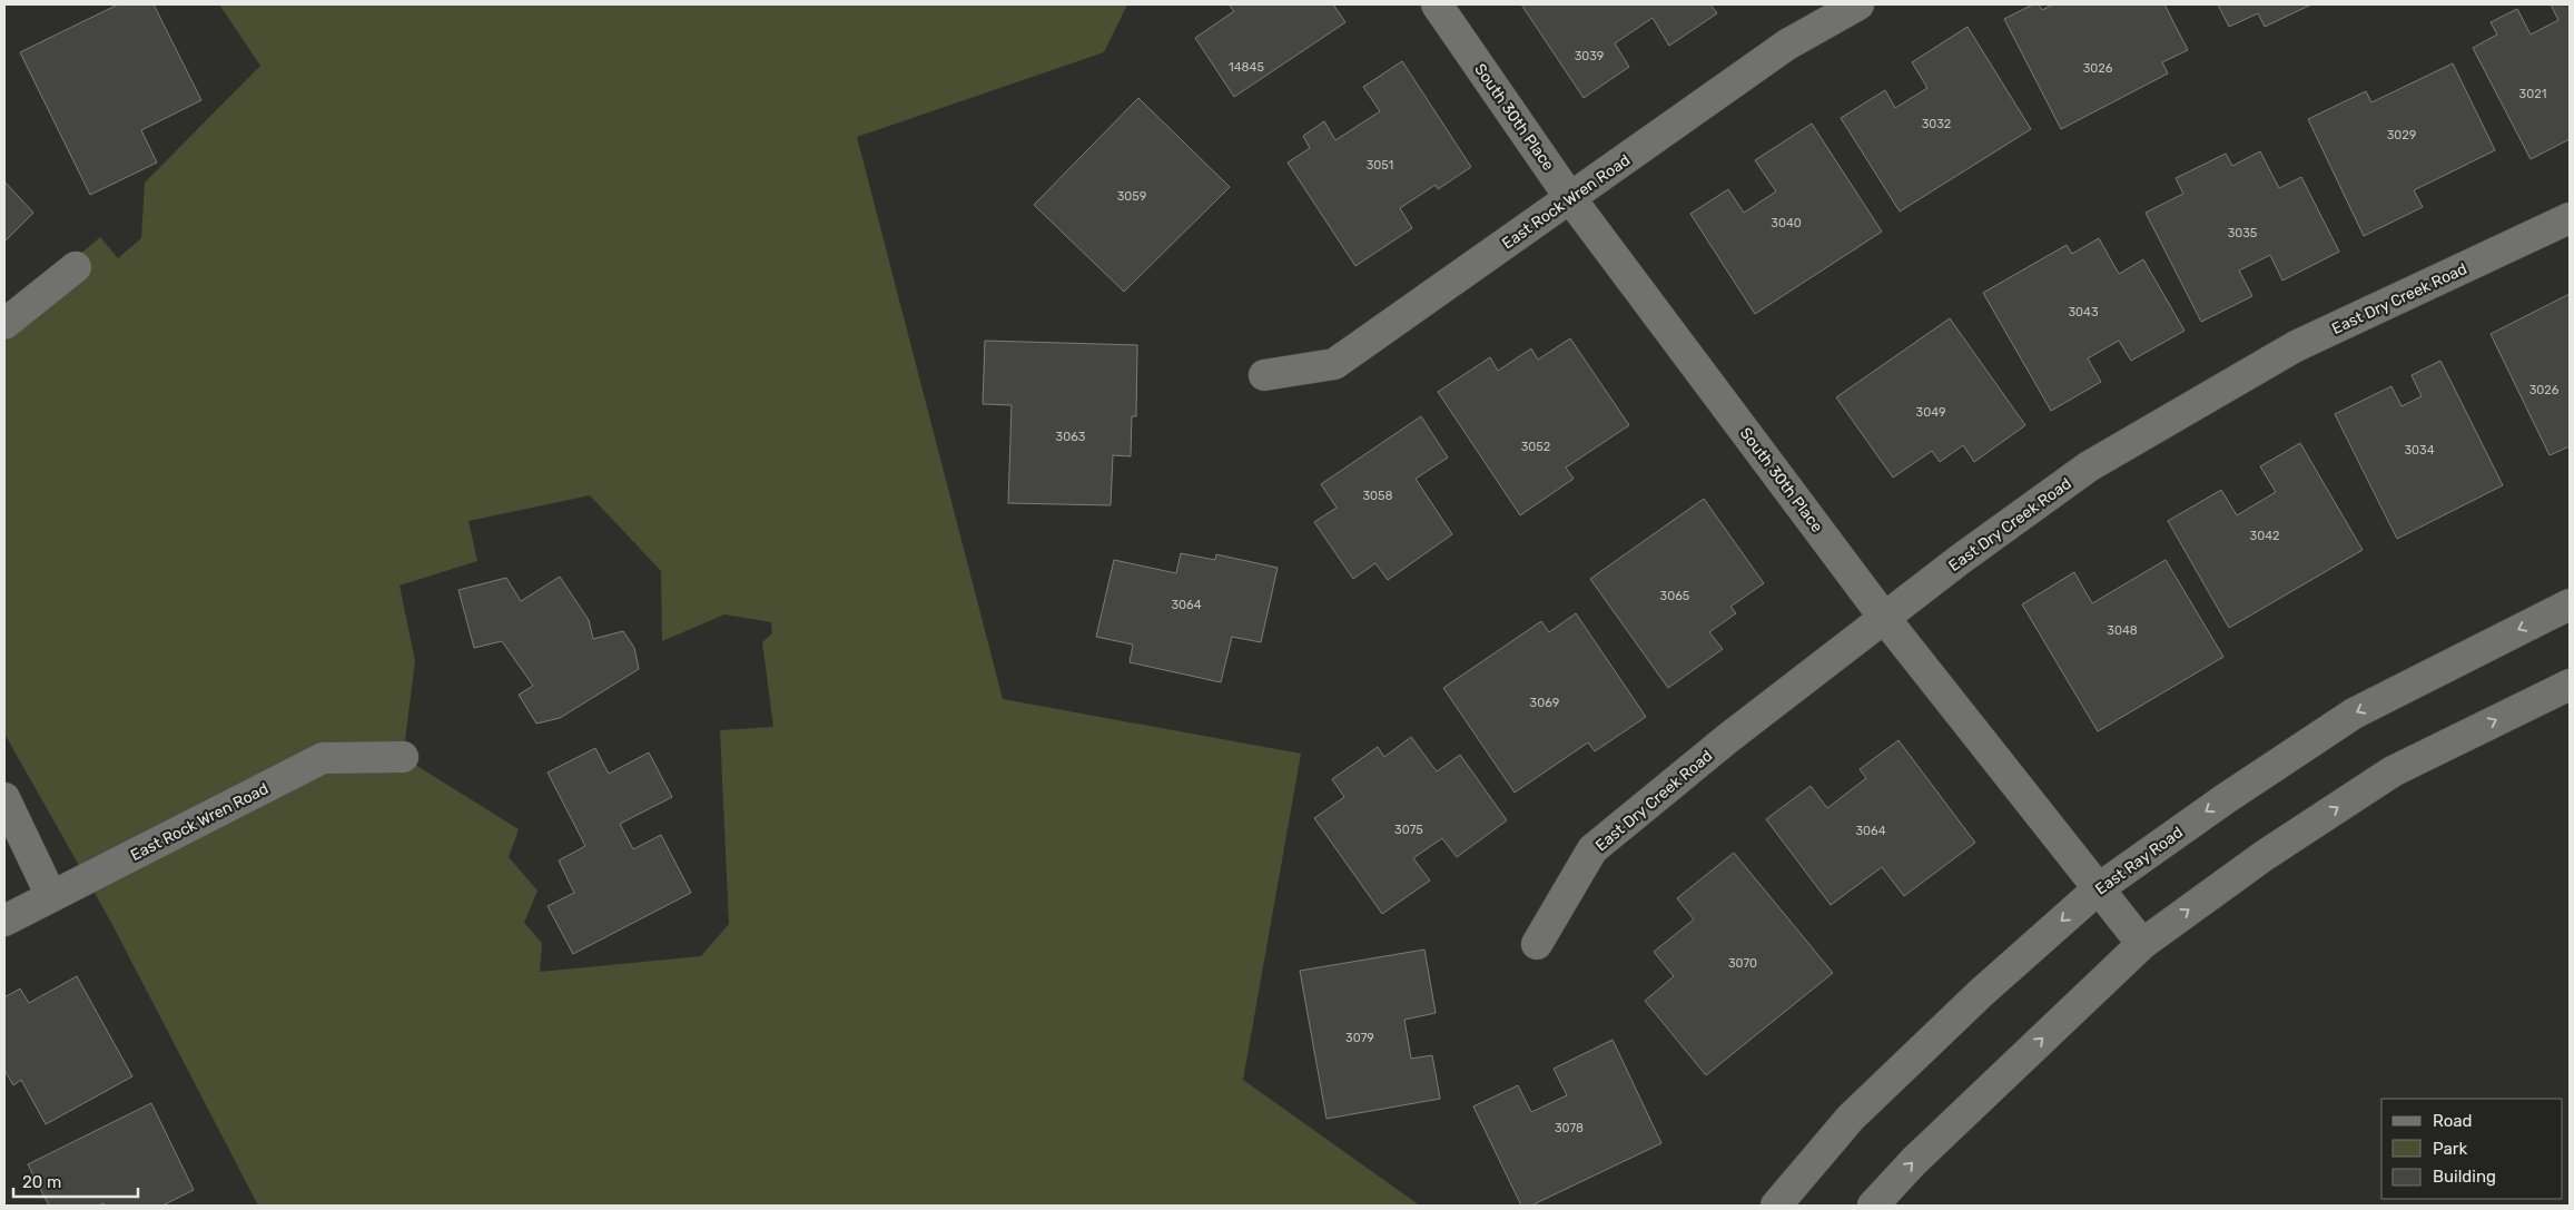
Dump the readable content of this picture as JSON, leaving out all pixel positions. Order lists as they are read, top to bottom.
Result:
{
  "streets": {
    "street": [
      "South 30th Place",
      "East Rock Wren Road",
      "East Dry Creek Road",
      "East Ray Road"
    ]
  },
  "crossings": [
    ["South 30th Place", "East Rock Wren Road"],
    ["South 30th Place", "East Dry Creek Road"],
    ["South 30th Place", "East Ray Road"]
  ],
  "house_numbers": [
    "3039",
    "14845",
    "3026",
    "3021",
    "3032",
    "3029",
    "3051",
    "3059",
    "3040",
    "3035",
    "3043",
    "3026",
    "3049",
    "3063",
    "3052",
    "3034",
    "3058",
    "3042",
    "3065",
    "3064",
    "3048",
    "3069",
    "3075",
    "3064",
    "3070",
    "3079",
    "3078"
  ],
  "legend": ["Road", "Park", "Building"],
  "scale_bar": "20 m"
}
